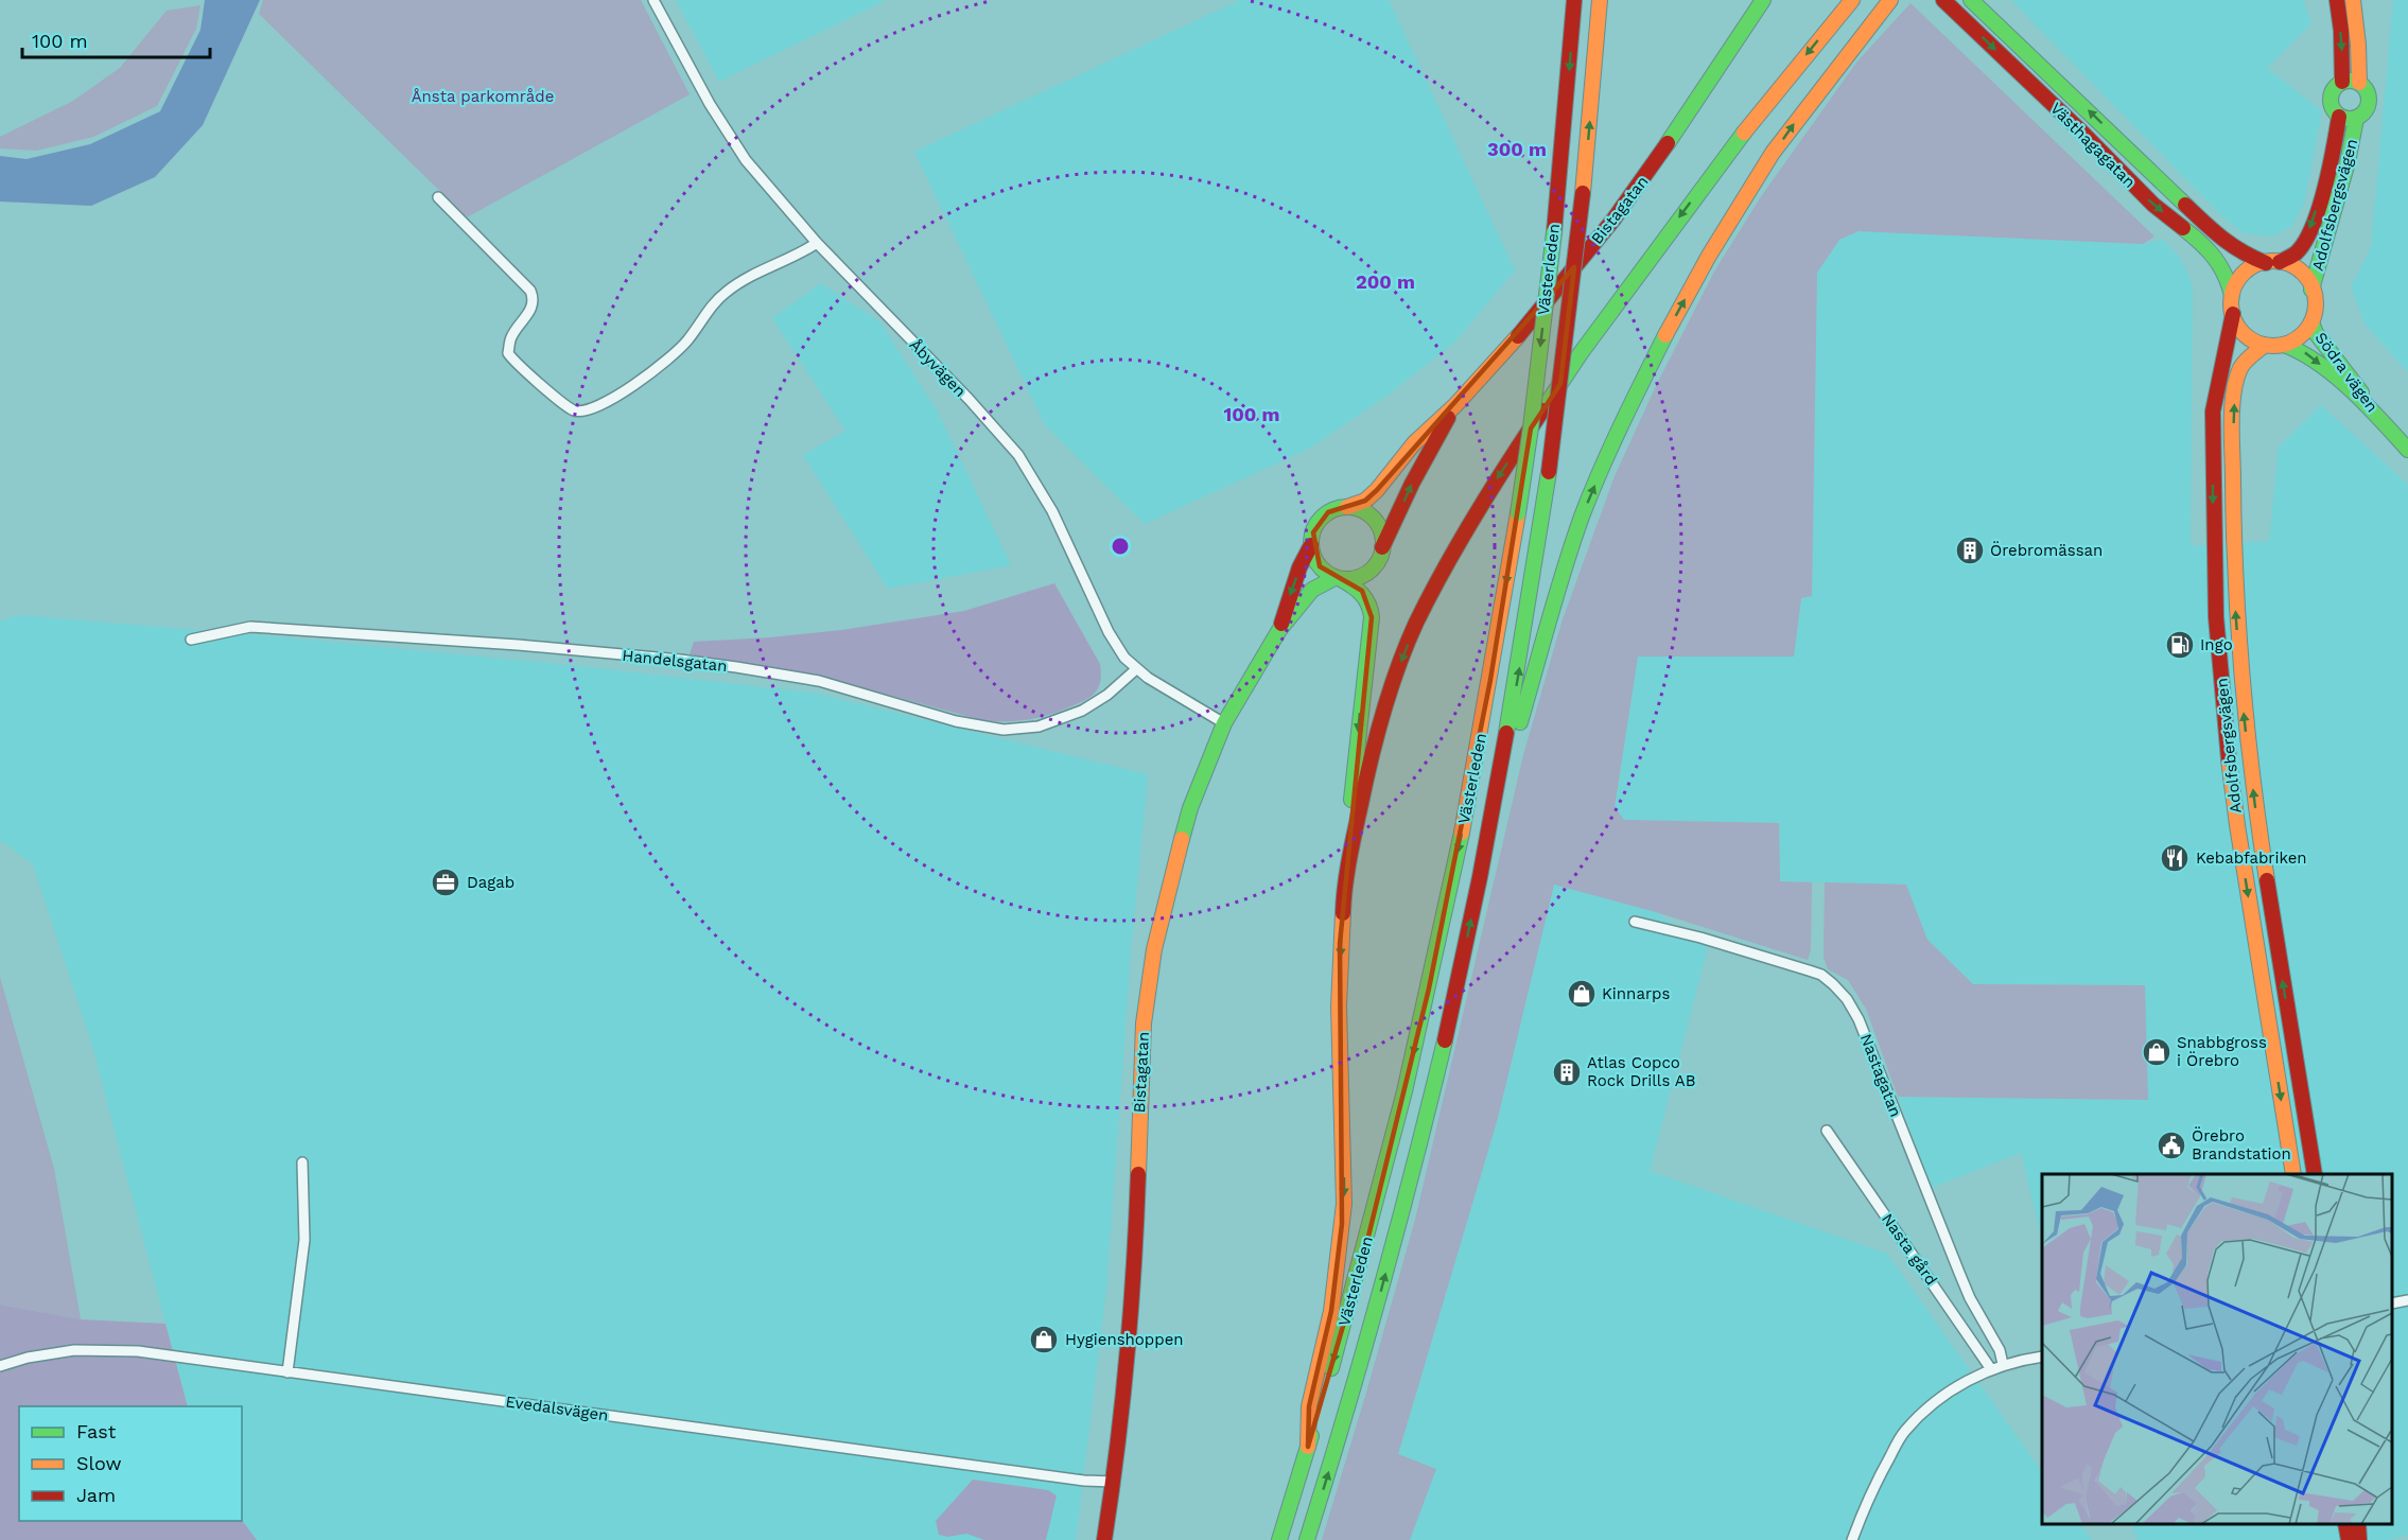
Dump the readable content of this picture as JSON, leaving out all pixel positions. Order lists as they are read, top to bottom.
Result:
{
  "streets": {
    "main road": [
      "Västhagagatan",
      "Adolfsbergsvägen",
      "Bistagatan",
      "Västerleden",
      "Södra vägen"
    ],
    "street": [
      "Åbyvägen",
      "Handelsgatan",
      "Nastagatan",
      "Nasta gård",
      "Evedalsvägen"
    ]
  },
  "crossings": [
    ["Västhagagatan", "Adolfsbergsvägen"],
    ["Västhagagatan", "Södra vägen"],
    ["Adolfsbergsvägen", "Södra vägen"],
    ["Bistagatan", "Åbyvägen"],
    ["Bistagatan", "Evedalsvägen"],
    ["Åbyvägen", "Handelsgatan"]
  ],
  "parks": ["Ånsta parkområde"],
  "places": {
    "building": ["Örebromässan", "Atlas Copco Rock Drills AB"],
    "fuel station": ["Ingo"],
    "restaurant": ["Kebabfabriken"],
    "office": ["Dagab"],
    "shop": ["Kinnarps", "Snabbgross i Örebro", "Hygienshoppen"],
    "public building": ["Örebro Brandstation"]
  },
  "legend": ["Fast", "Slow", "Jam"],
  "scale_bar": "100 m",
  "rings": ["300 m", "200 m", "100 m"]
}
